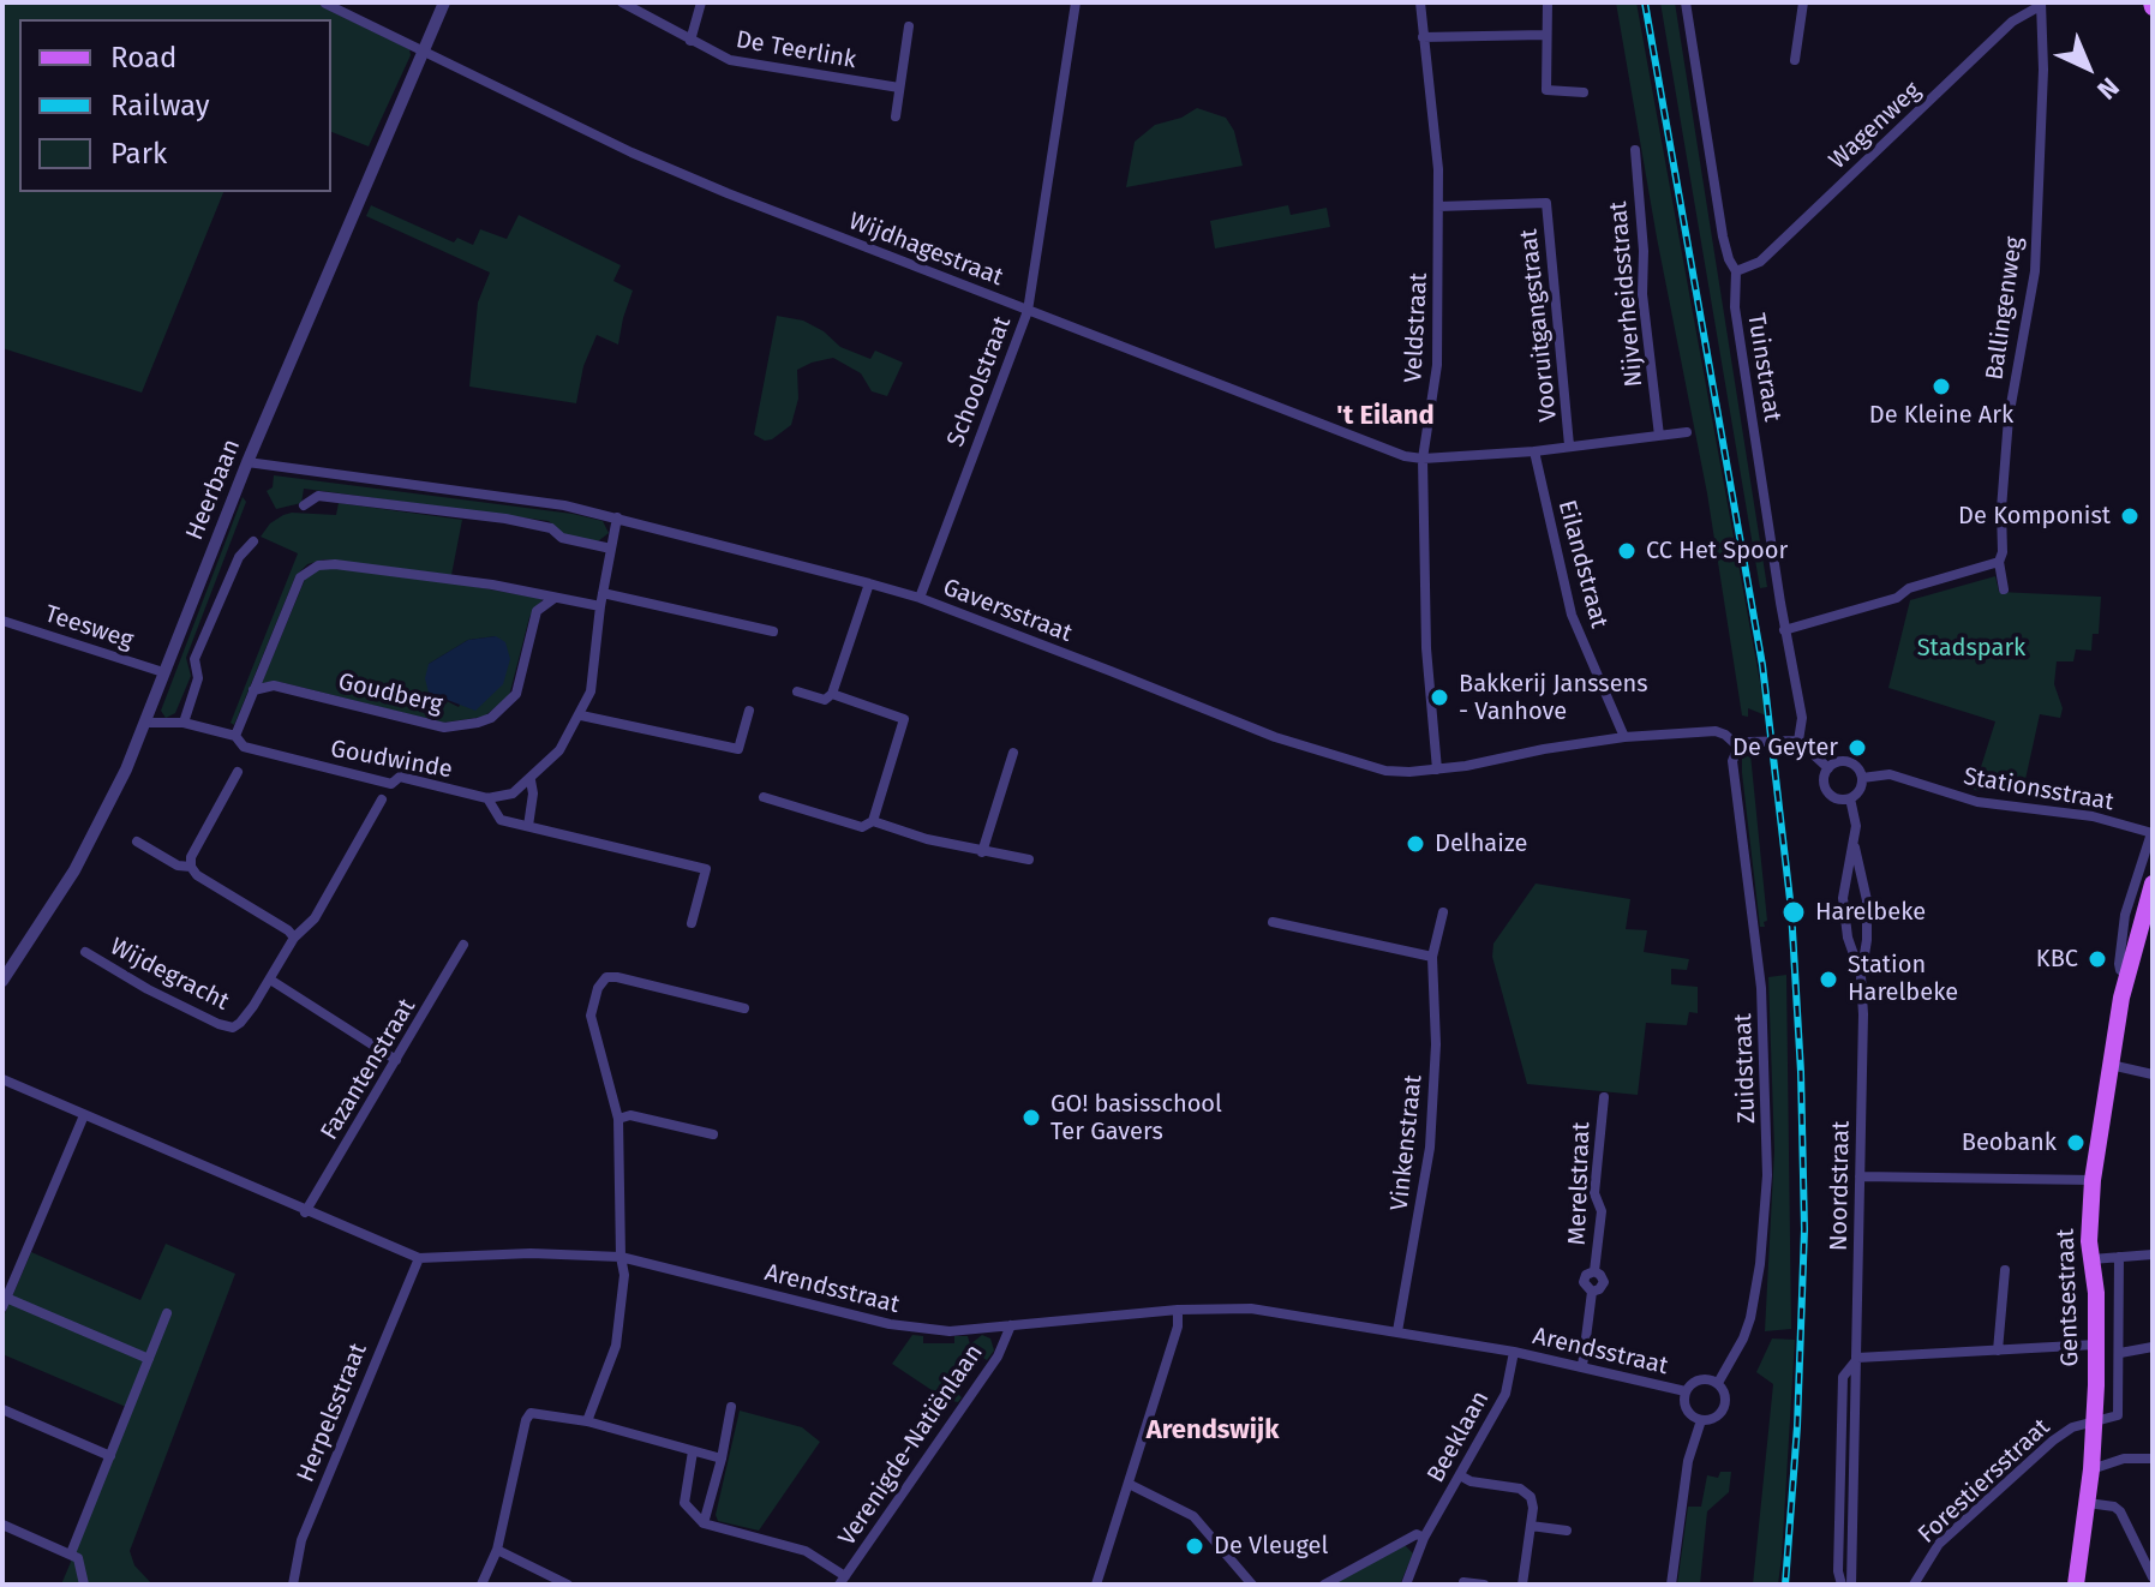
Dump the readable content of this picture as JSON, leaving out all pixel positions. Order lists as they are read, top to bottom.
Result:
{
  "streets": {
    "main road": ["Gentsestraat"],
    "street": [
      "De Teerlink",
      "Wagenweg",
      "Wijdhagestraat",
      "Nijverheidsstraat",
      "Ballingenweg",
      "Vooruitgangstraat",
      "Veldstraat",
      "Tuinstraat",
      "Schoolstraat",
      "Heerbaan",
      "Eilandstraat",
      "Gaversstraat",
      "Teesweg",
      "Goudberg",
      "Goudwinde",
      "Stationsstraat",
      "Wijdegracht",
      "Zuidstraat",
      "Fazantenstraat",
      "Vinkenstraat",
      "Merelstraat",
      "Noordstraat",
      "Arendsstraat",
      "Herpelsstraat",
      "Beeklaan",
      "Verenigde-Natiënlaan",
      "Forestiersstraat"
    ]
  },
  "crossings": [
    ["Wagenweg", "Ballingenweg"],
    ["Wagenweg", "Tuinstraat"],
    ["Wijdhagestraat", "Veldstraat"],
    ["Wijdhagestraat", "Schoolstraat"],
    ["Wijdhagestraat", "Heerbaan"],
    ["Vooruitgangstraat", "Veldstraat"],
    ["Veldstraat", "Gaversstraat"],
    ["Tuinstraat", "Stationsstraat"],
    ["Schoolstraat", "Gaversstraat"],
    ["Heerbaan", "Gaversstraat"],
    ["Heerbaan", "Teesweg"],
    ["Heerbaan", "Goudwinde"],
    ["Eilandstraat", "Gaversstraat"],
    ["Gaversstraat", "Zuidstraat"],
    ["Stationsstraat", "Gentsestraat"],
    ["Zuidstraat", "Arendsstraat"],
    ["Fazantenstraat", "Arendsstraat"],
    ["Vinkenstraat", "Arendsstraat"],
    ["Merelstraat", "Arendsstraat"],
    ["Arendsstraat", "Herpelsstraat"],
    ["Arendsstraat", "Beeklaan"],
    ["Arendsstraat", "Verenigde-Natiënlaan"],
    ["Gentsestraat", "Forestiersstraat"]
  ],
  "districts": ["'t Eiland", "Arendswijk"],
  "parks": ["Stadspark"],
  "places": [
    "De Kleine Ark",
    "De Komponist",
    "CC Het Spoor",
    "Bakkerij Janssens - Vanhove",
    "De Geyter",
    "Delhaize",
    "Harelbeke",
    "KBC",
    "Station Harelbeke",
    "GO! basisschool Ter Gavers",
    "Beobank",
    "De Vleugel"
  ],
  "legend": ["Road", "Railway", "Park"],
  "north": "bottom right"
}
